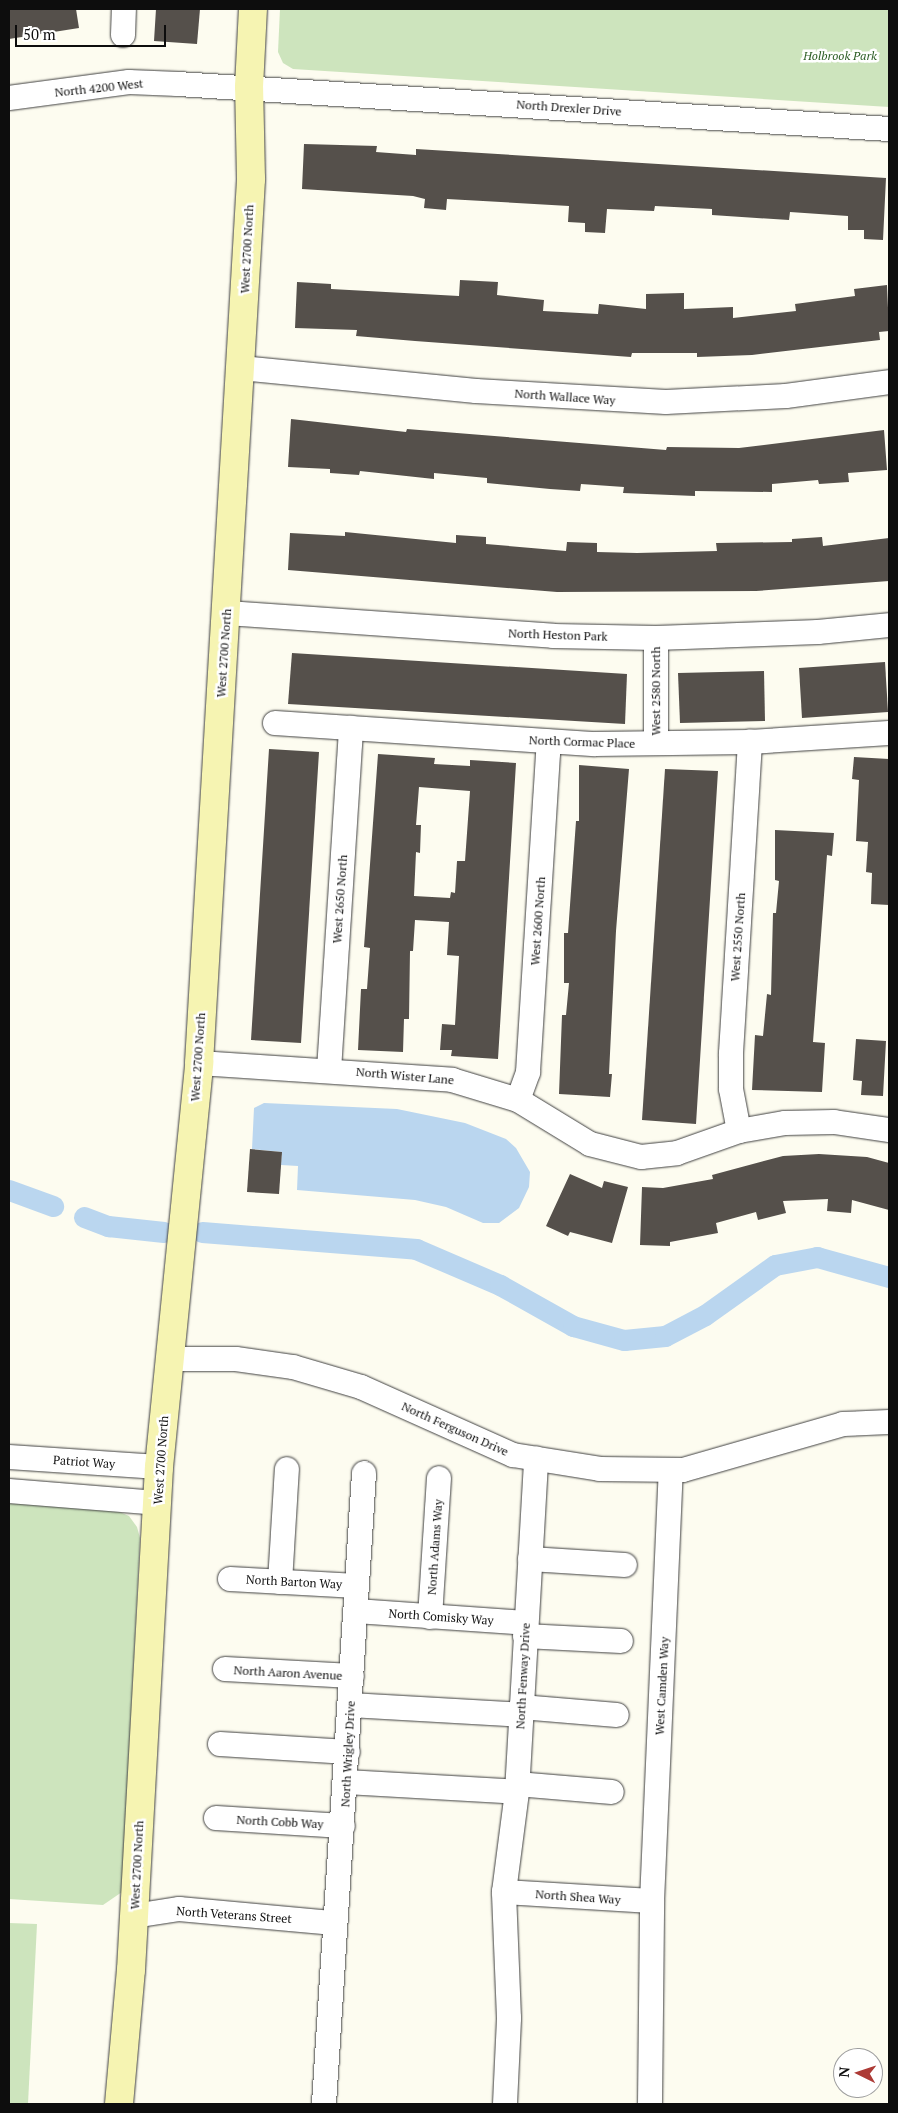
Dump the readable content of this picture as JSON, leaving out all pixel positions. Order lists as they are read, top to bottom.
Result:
{
  "streets": {
    "street": [
      "North 4200 West",
      "North Drexler Drive",
      "West 2700 North",
      "North Wallace Way",
      "North Heston Park",
      "West 2580 North",
      "North Cormac Place",
      "West 2650 North",
      "West 2600 North",
      "West 2550 North",
      "North Wister Lane",
      "North Ferguson Drive",
      "Patriot Way",
      "North Adams Way",
      "North Barton Way",
      "North Comisky Way",
      "North Aaron Avenue",
      "North Fenway Drive",
      "West Camden Way",
      "North Wrigley Drive",
      "North Cobb Way",
      "North Shea Way",
      "North Veterans Street"
    ]
  },
  "crossings": [
    ["North 4200 West", "North Drexler Drive"],
    ["North 4200 West", "West 2700 North"],
    ["North Drexler Drive", "West 2700 North"],
    ["West 2700 North", "North Wallace Way"],
    ["West 2700 North", "North Heston Park"],
    ["West 2700 North", "North Wister Lane"],
    ["West 2700 North", "North Ferguson Drive"],
    ["West 2700 North", "Patriot Way"],
    ["West 2700 North", "North Veterans Street"],
    ["North Heston Park", "West 2580 North"],
    ["West 2580 North", "North Cormac Place"],
    ["North Cormac Place", "West 2650 North"],
    ["North Cormac Place", "West 2600 North"],
    ["North Cormac Place", "West 2550 North"],
    ["West 2650 North", "North Wister Lane"],
    ["West 2600 North", "North Wister Lane"],
    ["West 2550 North", "North Wister Lane"],
    ["North Ferguson Drive", "North Fenway Drive"],
    ["North Ferguson Drive", "West Camden Way"],
    ["North Adams Way", "North Comisky Way"],
    ["North Barton Way", "North Wrigley Drive"],
    ["North Comisky Way", "North Fenway Drive"],
    ["North Comisky Way", "North Wrigley Drive"],
    ["North Aaron Avenue", "North Wrigley Drive"],
    ["North Fenway Drive", "North Shea Way"],
    ["West Camden Way", "North Shea Way"],
    ["North Wrigley Drive", "North Cobb Way"],
    ["North Wrigley Drive", "North Veterans Street"]
  ],
  "parks": ["Holbrook Park"],
  "scale_bar": "50 m",
  "north": "left"
}
